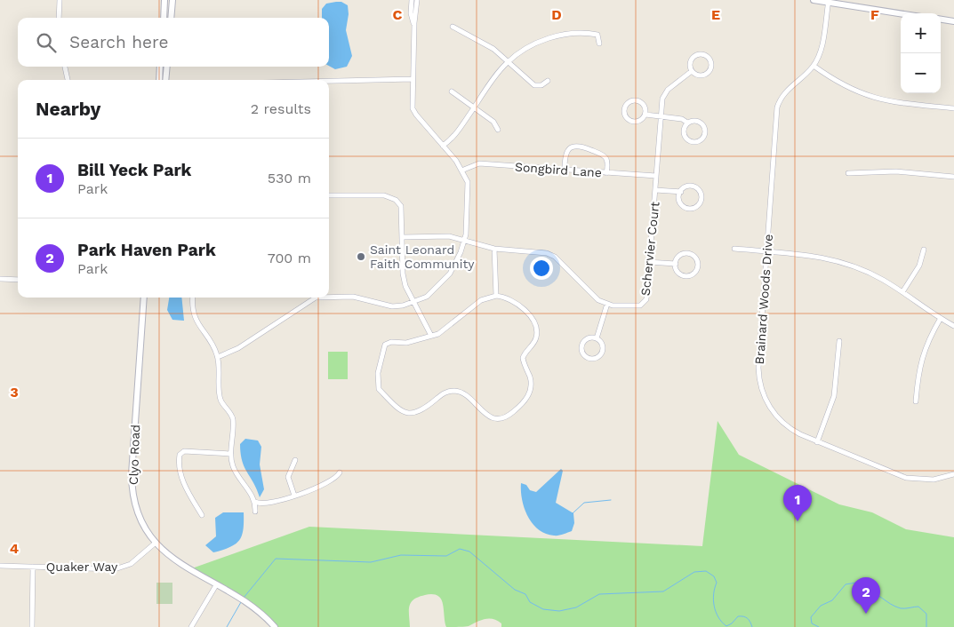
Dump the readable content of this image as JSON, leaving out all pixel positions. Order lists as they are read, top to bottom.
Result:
{
  "streets": {
    "street": [
      "Songbird Lane",
      "Schervier Court",
      "Brainard Woods Drive",
      "Clyo Road",
      "Quaker Way"
    ]
  },
  "crossings": [
    ["Songbird Lane", "Schervier Court"],
    ["Clyo Road", "Quaker Way"]
  ],
  "places": ["Saint Leonard Faith Community"],
  "page": {
    "map_buttons": ["+", "−"],
    "search": "Search here",
    "heading": ["Nearby", "2 results"],
    "list": [
      {
        "mark": "1",
        "name": "Bill Yeck Park",
        "note": "Park",
        "value": "530 m"
      },
      {
        "mark": "2",
        "name": "Park Haven Park",
        "note": "Park",
        "value": "700 m"
      }
    ],
    "pins": ["1", "2"]
  },
  "grid": {
    "columns": [
      "C",
      "D",
      "E",
      "F"
    ],
    "rows": ["3", "4"]
  }
}
